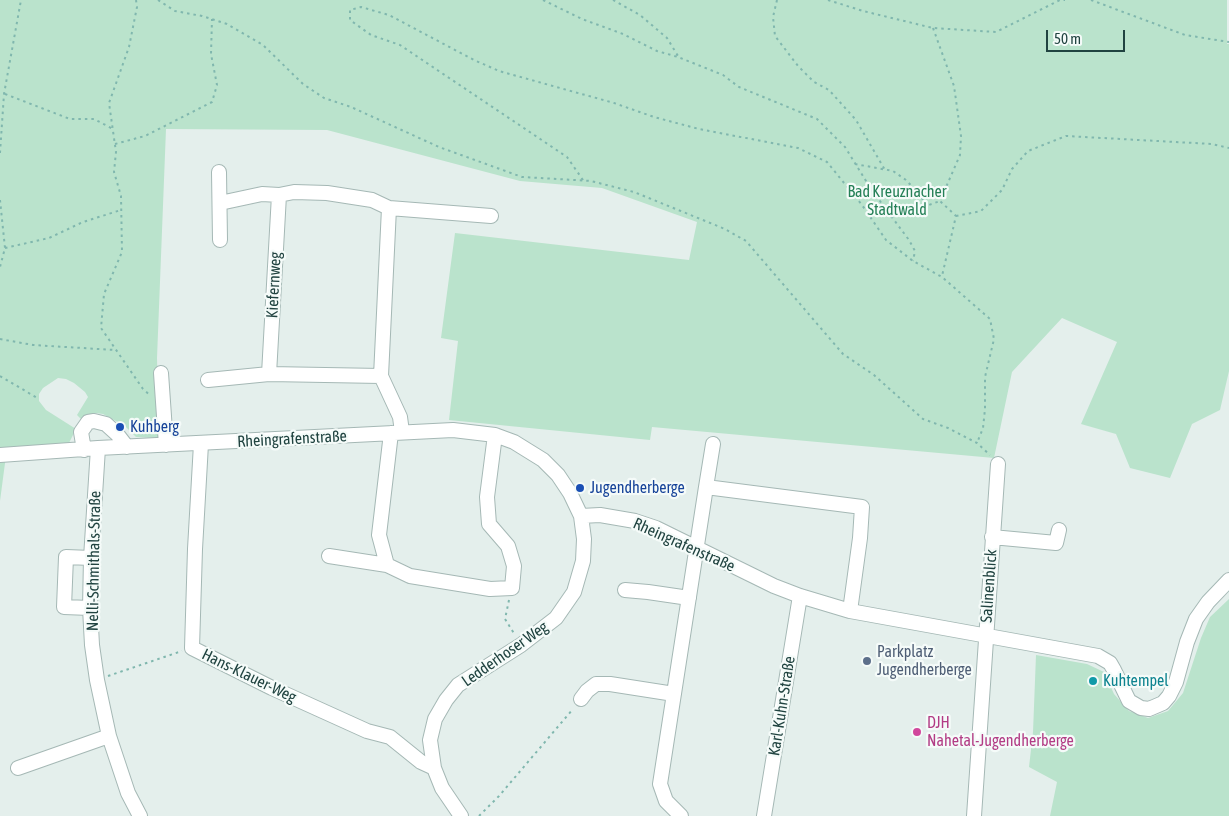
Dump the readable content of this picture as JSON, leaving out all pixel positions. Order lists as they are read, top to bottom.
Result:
{
  "streets": {
    "street": [
      "Kiefernweg",
      "Rheingrafenstraße",
      "Nelli-Schmithals-Straße",
      "Salinenblick",
      "Ledderhoser Weg",
      "Hans-Klauer-Weg",
      "Karl-Kuhn-Straße"
    ]
  },
  "crossings": [
    ["Rheingrafenstraße", "Nelli-Schmithals-Straße"],
    ["Rheingrafenstraße", "Salinenblick"],
    ["Rheingrafenstraße", "Ledderhoser Weg"],
    ["Rheingrafenstraße", "Hans-Klauer-Weg"],
    ["Rheingrafenstraße", "Karl-Kuhn-Straße"],
    ["Ledderhoser Weg", "Hans-Klauer-Weg"]
  ],
  "parks": ["Bad Kreuznacher Stadtwald"],
  "places": [
    "Kuhberg",
    "Jugendherberge",
    "Parkplatz Jugendherberge",
    "Kuhtempel",
    "DJH Nahetal-Jugendherberge"
  ],
  "scale_bar": "50 m"
}
